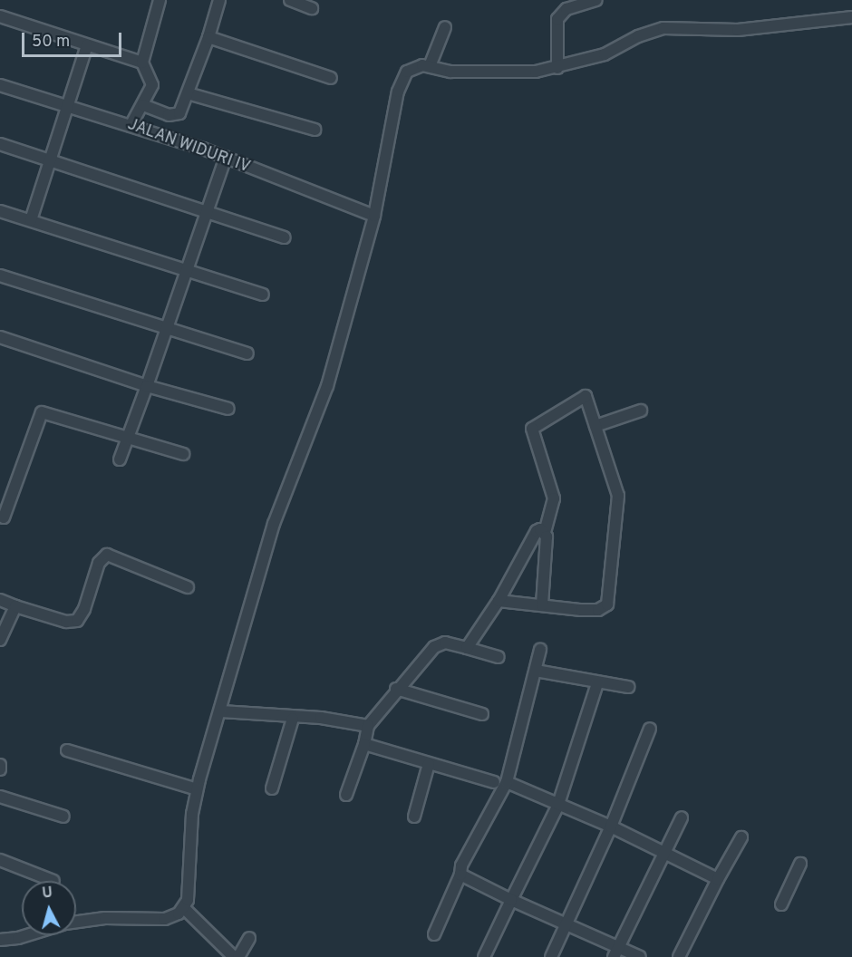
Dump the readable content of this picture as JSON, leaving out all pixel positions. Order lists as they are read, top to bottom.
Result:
{
  "streets": {
    "street": ["JALAN WIDURI IV"]
  },
  "scale_bar": "50 m",
  "north": "top"
}
